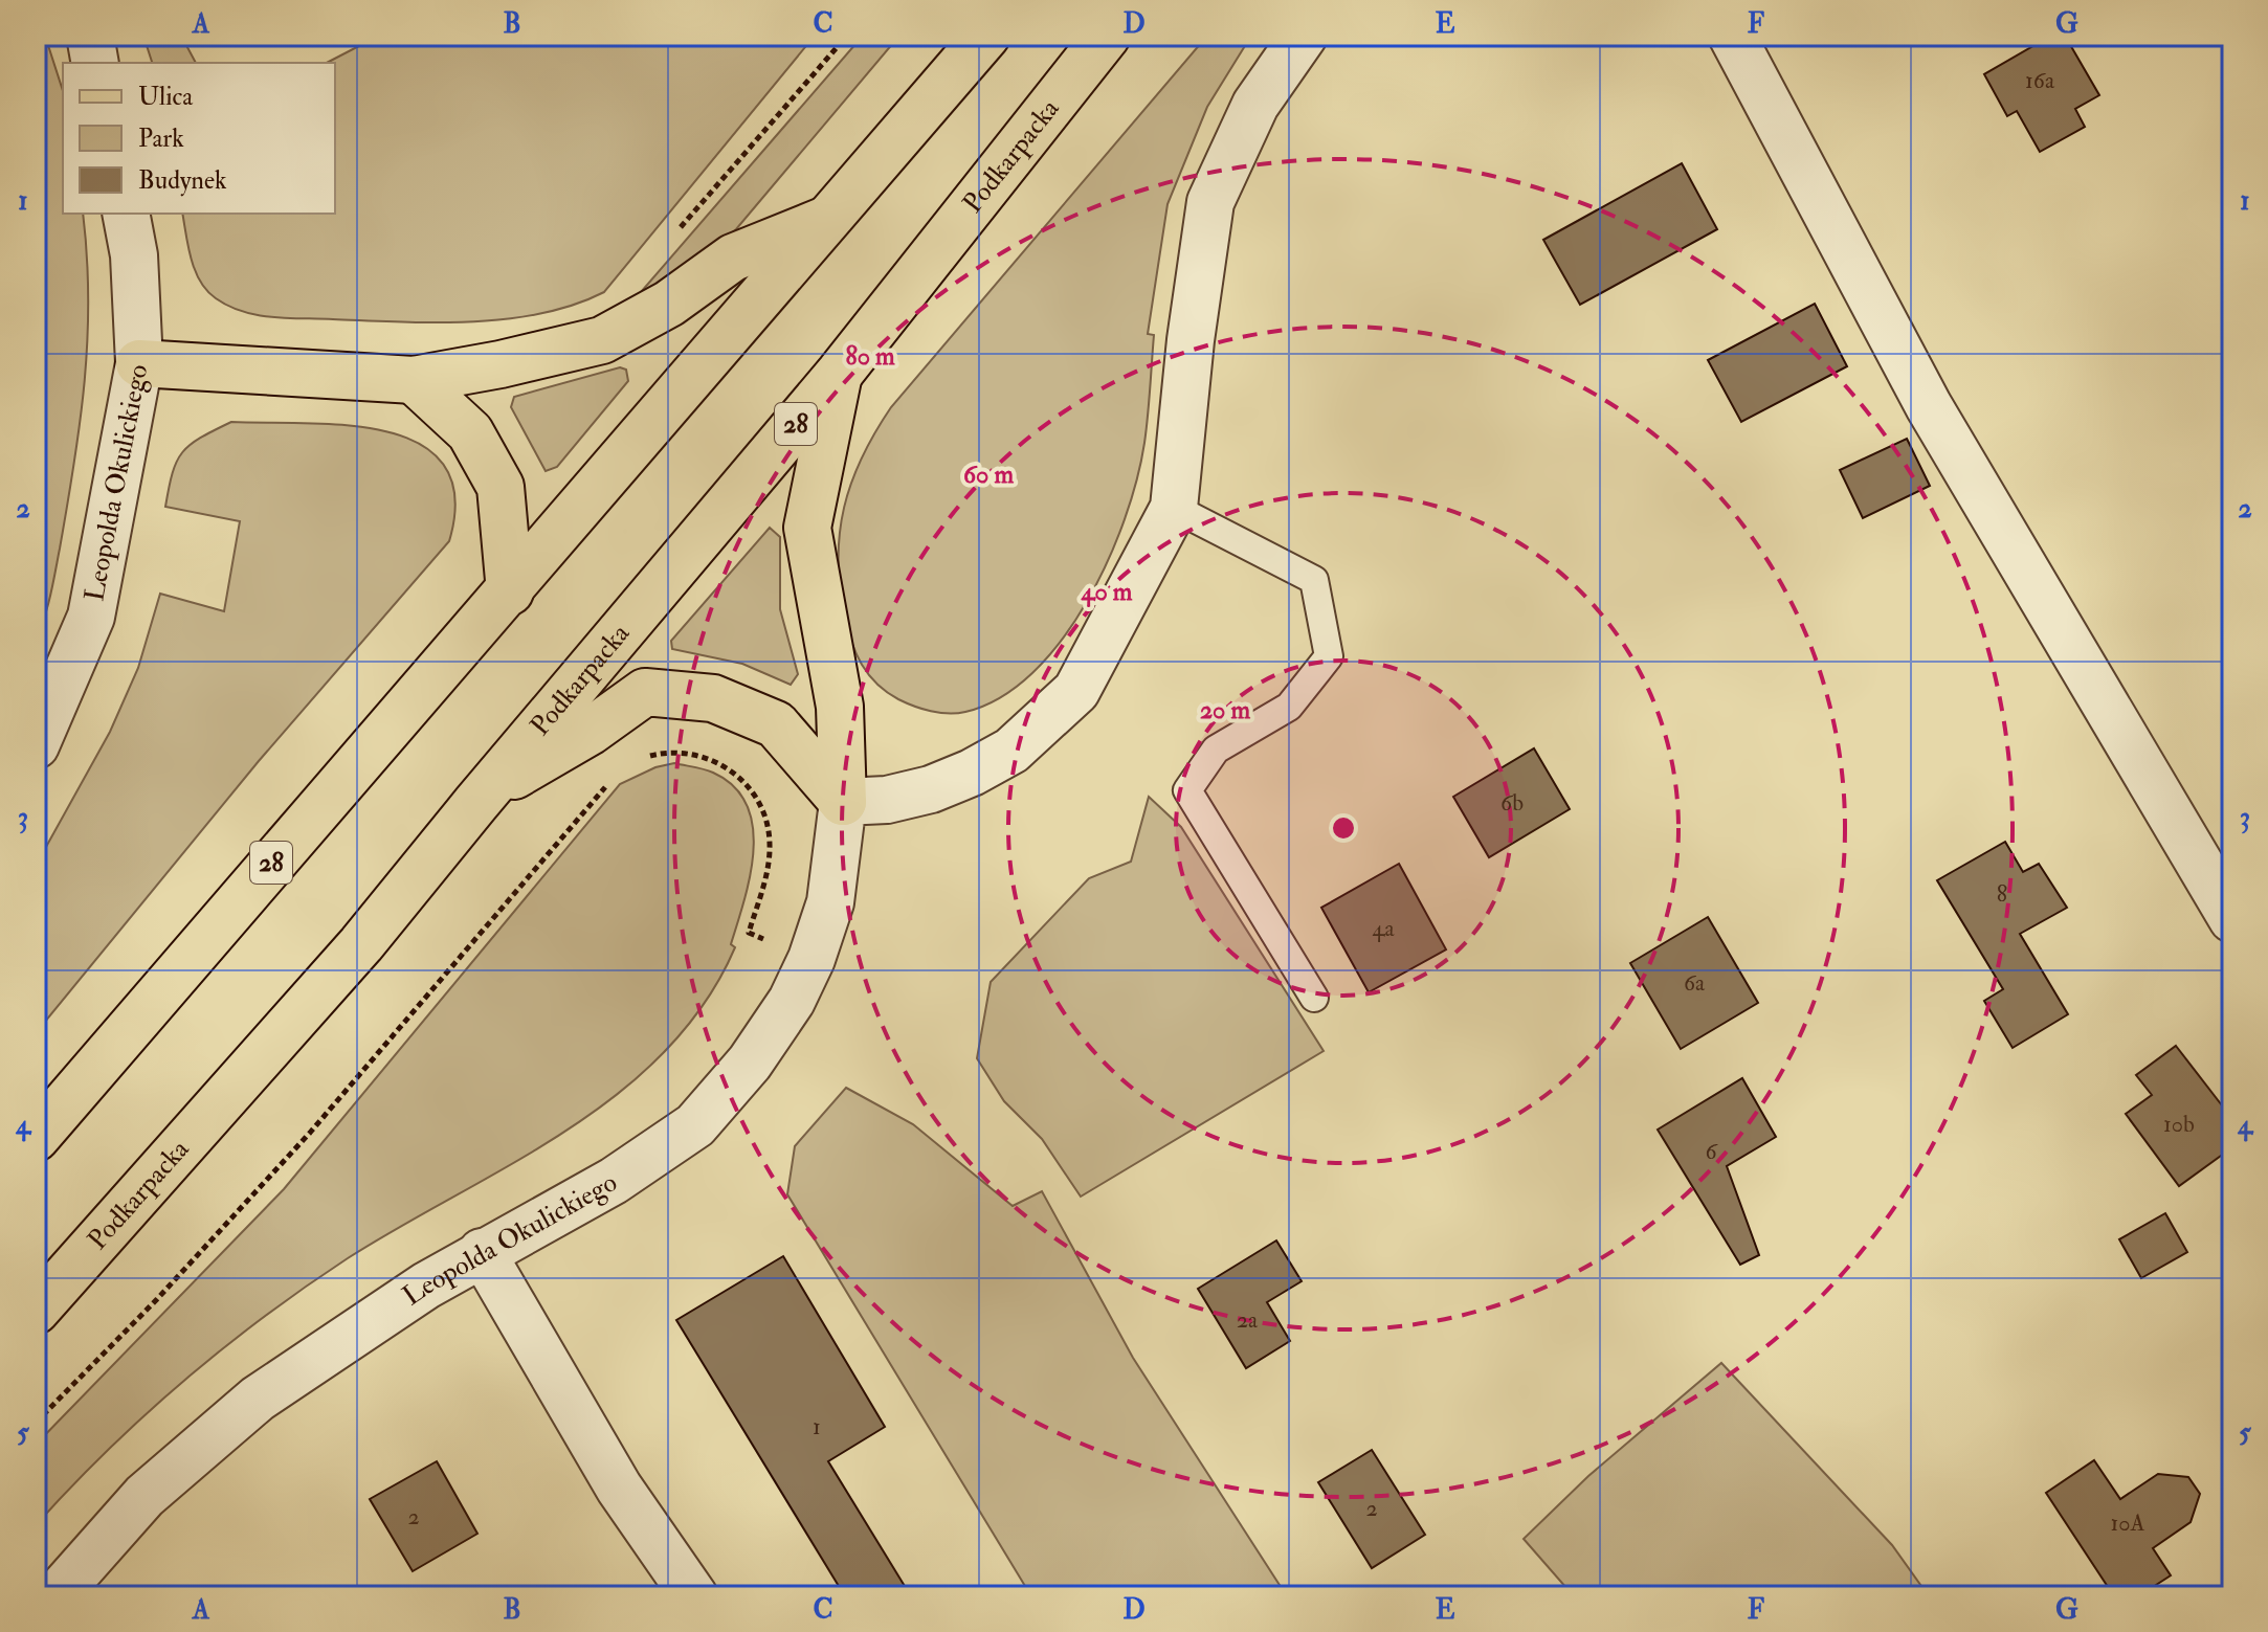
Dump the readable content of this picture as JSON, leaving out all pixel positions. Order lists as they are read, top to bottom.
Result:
{
  "streets": {
    "main road": ["Podkarpacka", "28"],
    "street": ["Leopolda Okulickiego"]
  },
  "house_numbers": [
    "16a",
    "6b",
    "8",
    "4a",
    "6a",
    "10b",
    "6",
    "2a",
    "1",
    "2",
    "2",
    "10A"
  ],
  "legend": ["Ulica", "Park", "Budynek"],
  "grid": {
    "columns": [
      "A",
      "B",
      "C",
      "D",
      "E",
      "F",
      "G"
    ],
    "rows": [
      "1",
      "2",
      "3",
      "4",
      "5"
    ]
  },
  "rings": [
    "80 m",
    "60 m",
    "40 m",
    "20 m"
  ]
}
